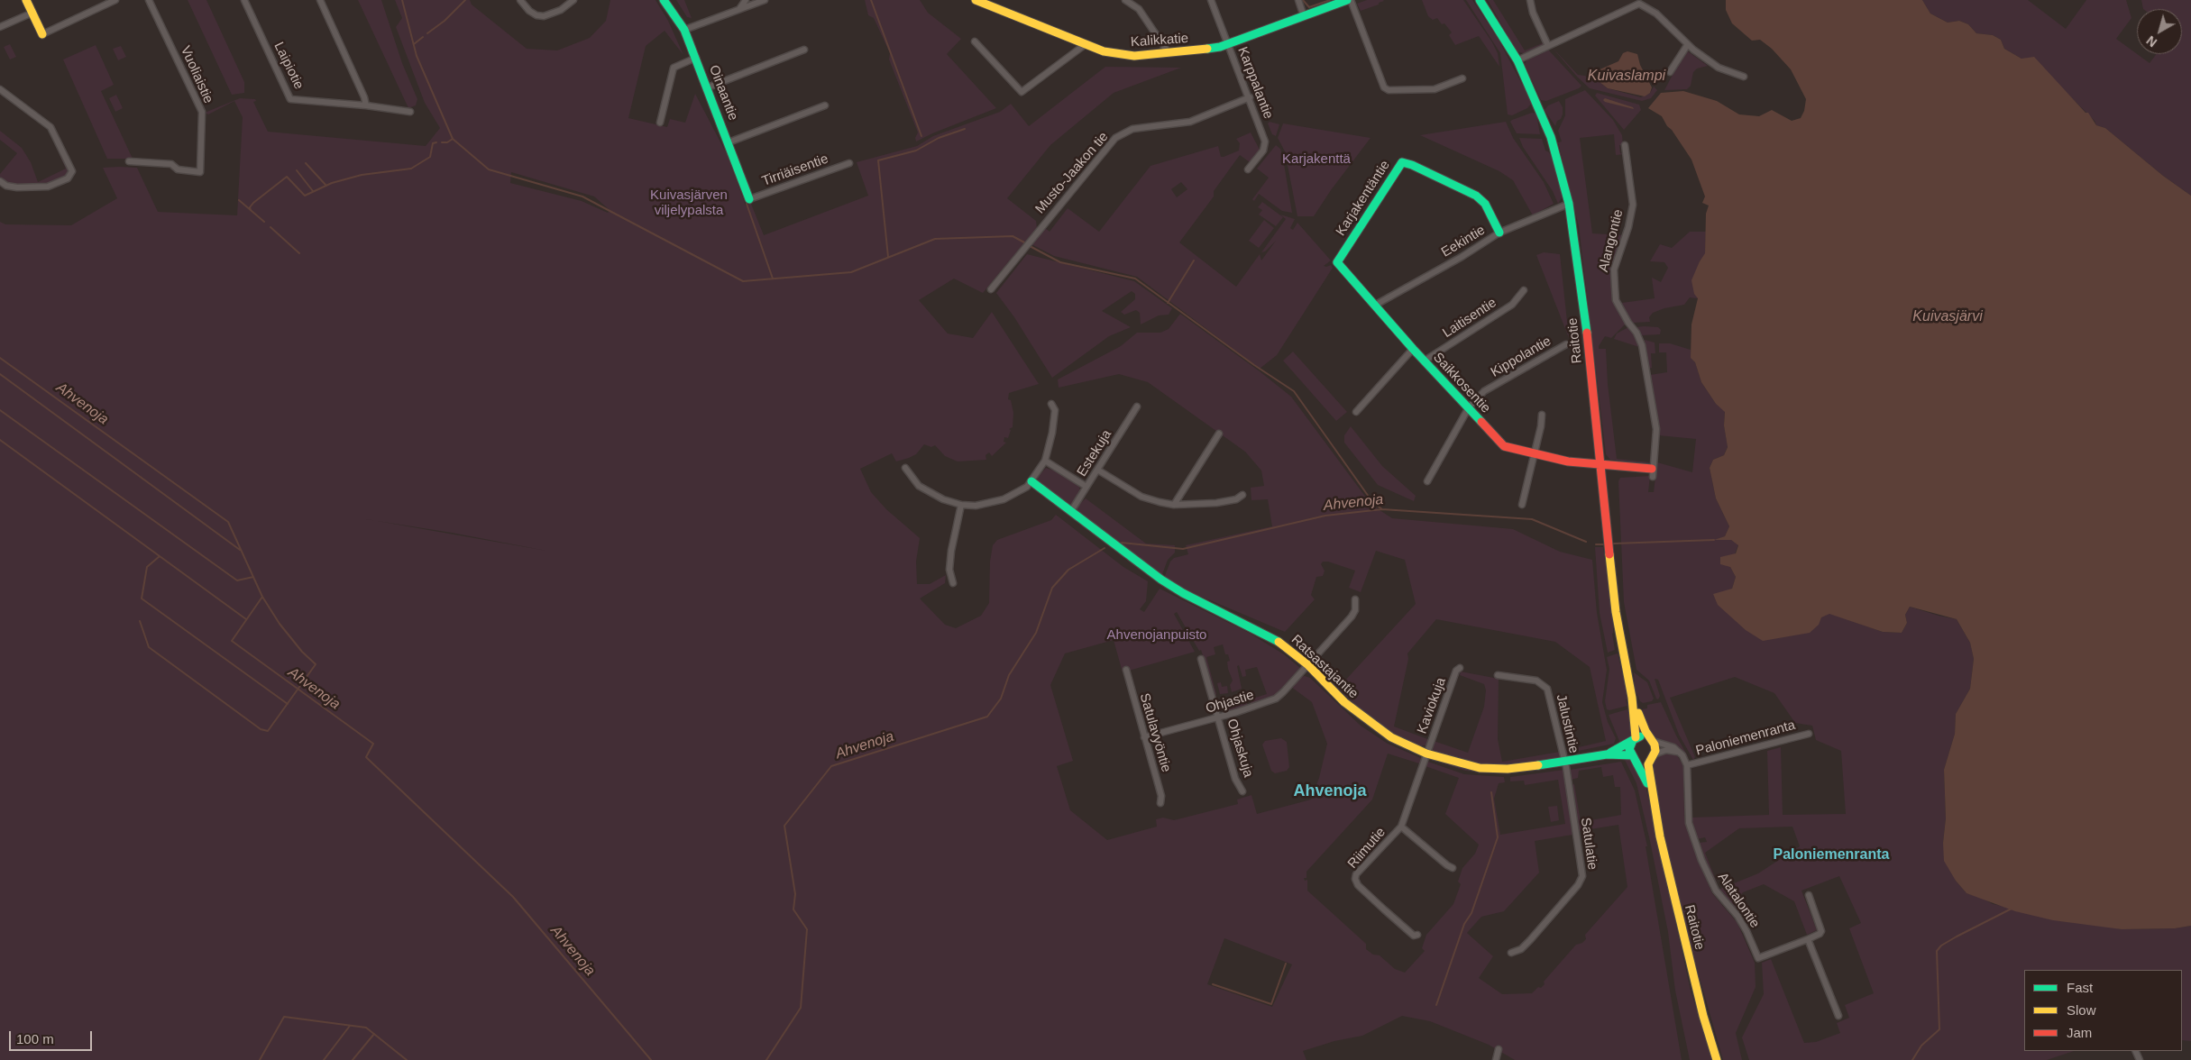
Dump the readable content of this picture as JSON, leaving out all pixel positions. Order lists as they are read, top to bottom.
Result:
{
  "streets": {
    "street": [
      "Kalikkatie",
      "Laipiotie",
      "Vuoliaistie",
      "Karppalantie",
      "Oinaantie",
      "Tirriäisentie",
      "Musto-Jaakon tie",
      "Karjakentäntie",
      "Alangontie",
      "Eekintie",
      "Laitisentie",
      "Raitotie",
      "Kippolantie",
      "Saikkosentie",
      "Estekuja",
      "Ratsastajantie",
      "Ohjastie",
      "Kaviokuja",
      "Jalustintie",
      "Satulavyöntie",
      "Paloniemenranta",
      "Ohjaskuja",
      "Satulatie",
      "Riimutie",
      "Alatalontie"
    ]
  },
  "crossings": [
    ["Kalikkatie", "Karppalantie"],
    ["Karppalantie", "Musto-Jaakon tie"],
    ["Oinaantie", "Tirriäisentie"],
    ["Karjakentäntie", "Eekintie"],
    ["Karjakentäntie", "Saikkosentie"],
    ["Alangontie", "Raitotie"],
    ["Alangontie", "Saikkosentie"],
    ["Eekintie", "Raitotie"],
    ["Eekintie", "Saikkosentie"],
    ["Laitisentie", "Saikkosentie"],
    ["Raitotie", "Saikkosentie"],
    ["Raitotie", "Ratsastajantie"],
    ["Kippolantie", "Saikkosentie"],
    ["Estekuja", "Ratsastajantie"],
    ["Ratsastajantie", "Ohjastie"],
    ["Ratsastajantie", "Kaviokuja"],
    ["Ratsastajantie", "Jalustintie"],
    ["Ratsastajantie", "Satulatie"],
    ["Ratsastajantie", "Riimutie"],
    ["Ohjastie", "Satulavyöntie"],
    ["Ohjastie", "Ohjaskuja"],
    ["Kaviokuja", "Riimutie"],
    ["Jalustintie", "Satulatie"],
    ["Paloniemenranta", "Alatalontie"]
  ],
  "districts": ["Ahvenoja", "Paloniemenranta"],
  "water": ["Kuivaslampi", "Kuivasjärvi", "Ahvenoja"],
  "parks": ["Karjakenttä", "Kuivasjärven viljelypalsta", "Ahvenojanpuisto"],
  "legend": ["Fast", "Slow", "Jam"],
  "scale_bar": "100 m",
  "north": "bottom left"
}
